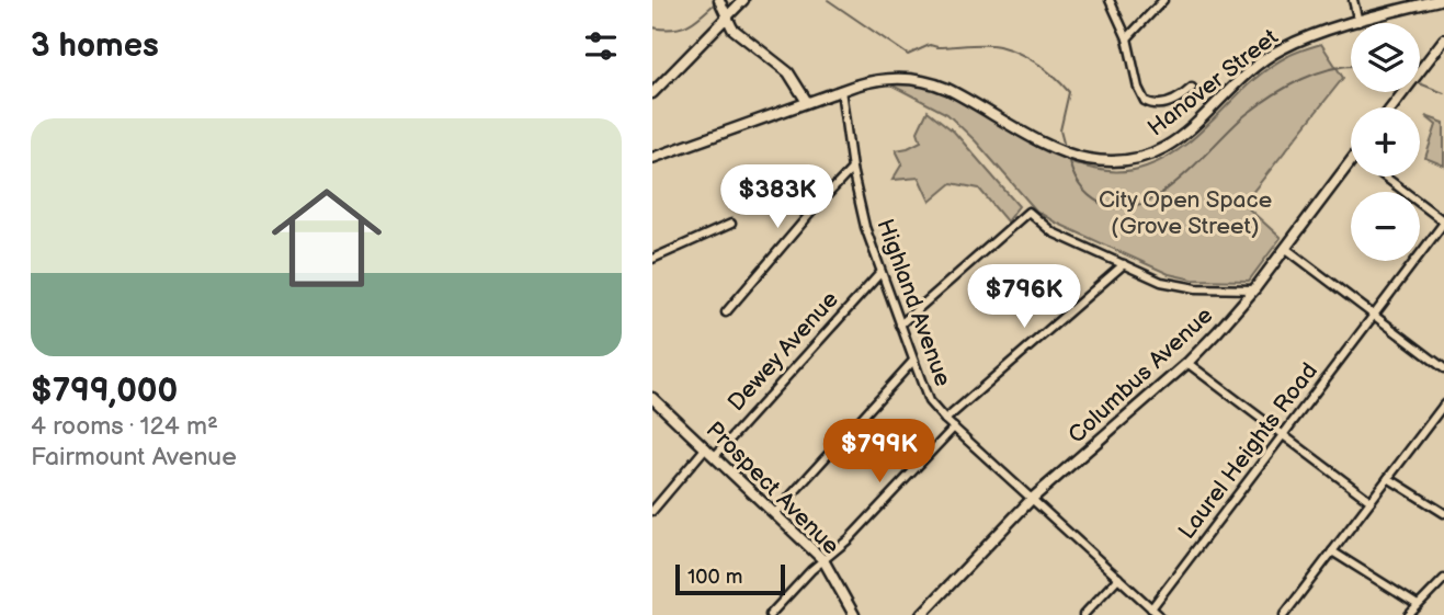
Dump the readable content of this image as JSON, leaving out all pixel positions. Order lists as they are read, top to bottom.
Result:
{
  "streets": {
    "street": [
      "Hanover Street",
      "Highland Avenue",
      "Dewey Avenue",
      "Columbus Avenue",
      "Laurel Heights Road",
      "Prospect Avenue"
    ]
  },
  "crossings": [
    ["Hanover Street", "Highland Avenue"],
    ["Highland Avenue", "Dewey Avenue"],
    ["Highland Avenue", "Columbus Avenue"],
    ["Highland Avenue", "Laurel Heights Road"],
    ["Dewey Avenue", "Prospect Avenue"]
  ],
  "parks": ["City Open Space (Grove Street)"],
  "scale_bar": "100 m",
  "page": {
    "heading": "3 homes",
    "map_buttons": ["+", "−"],
    "list": [
      {
        "name": "$799,000",
        "note": "4 rooms · 124 m² · Fairmount Avenue"
      }
    ],
    "price": ["$383K", "$796K", "$799K"],
    "scale": "100 m"
  }
}
